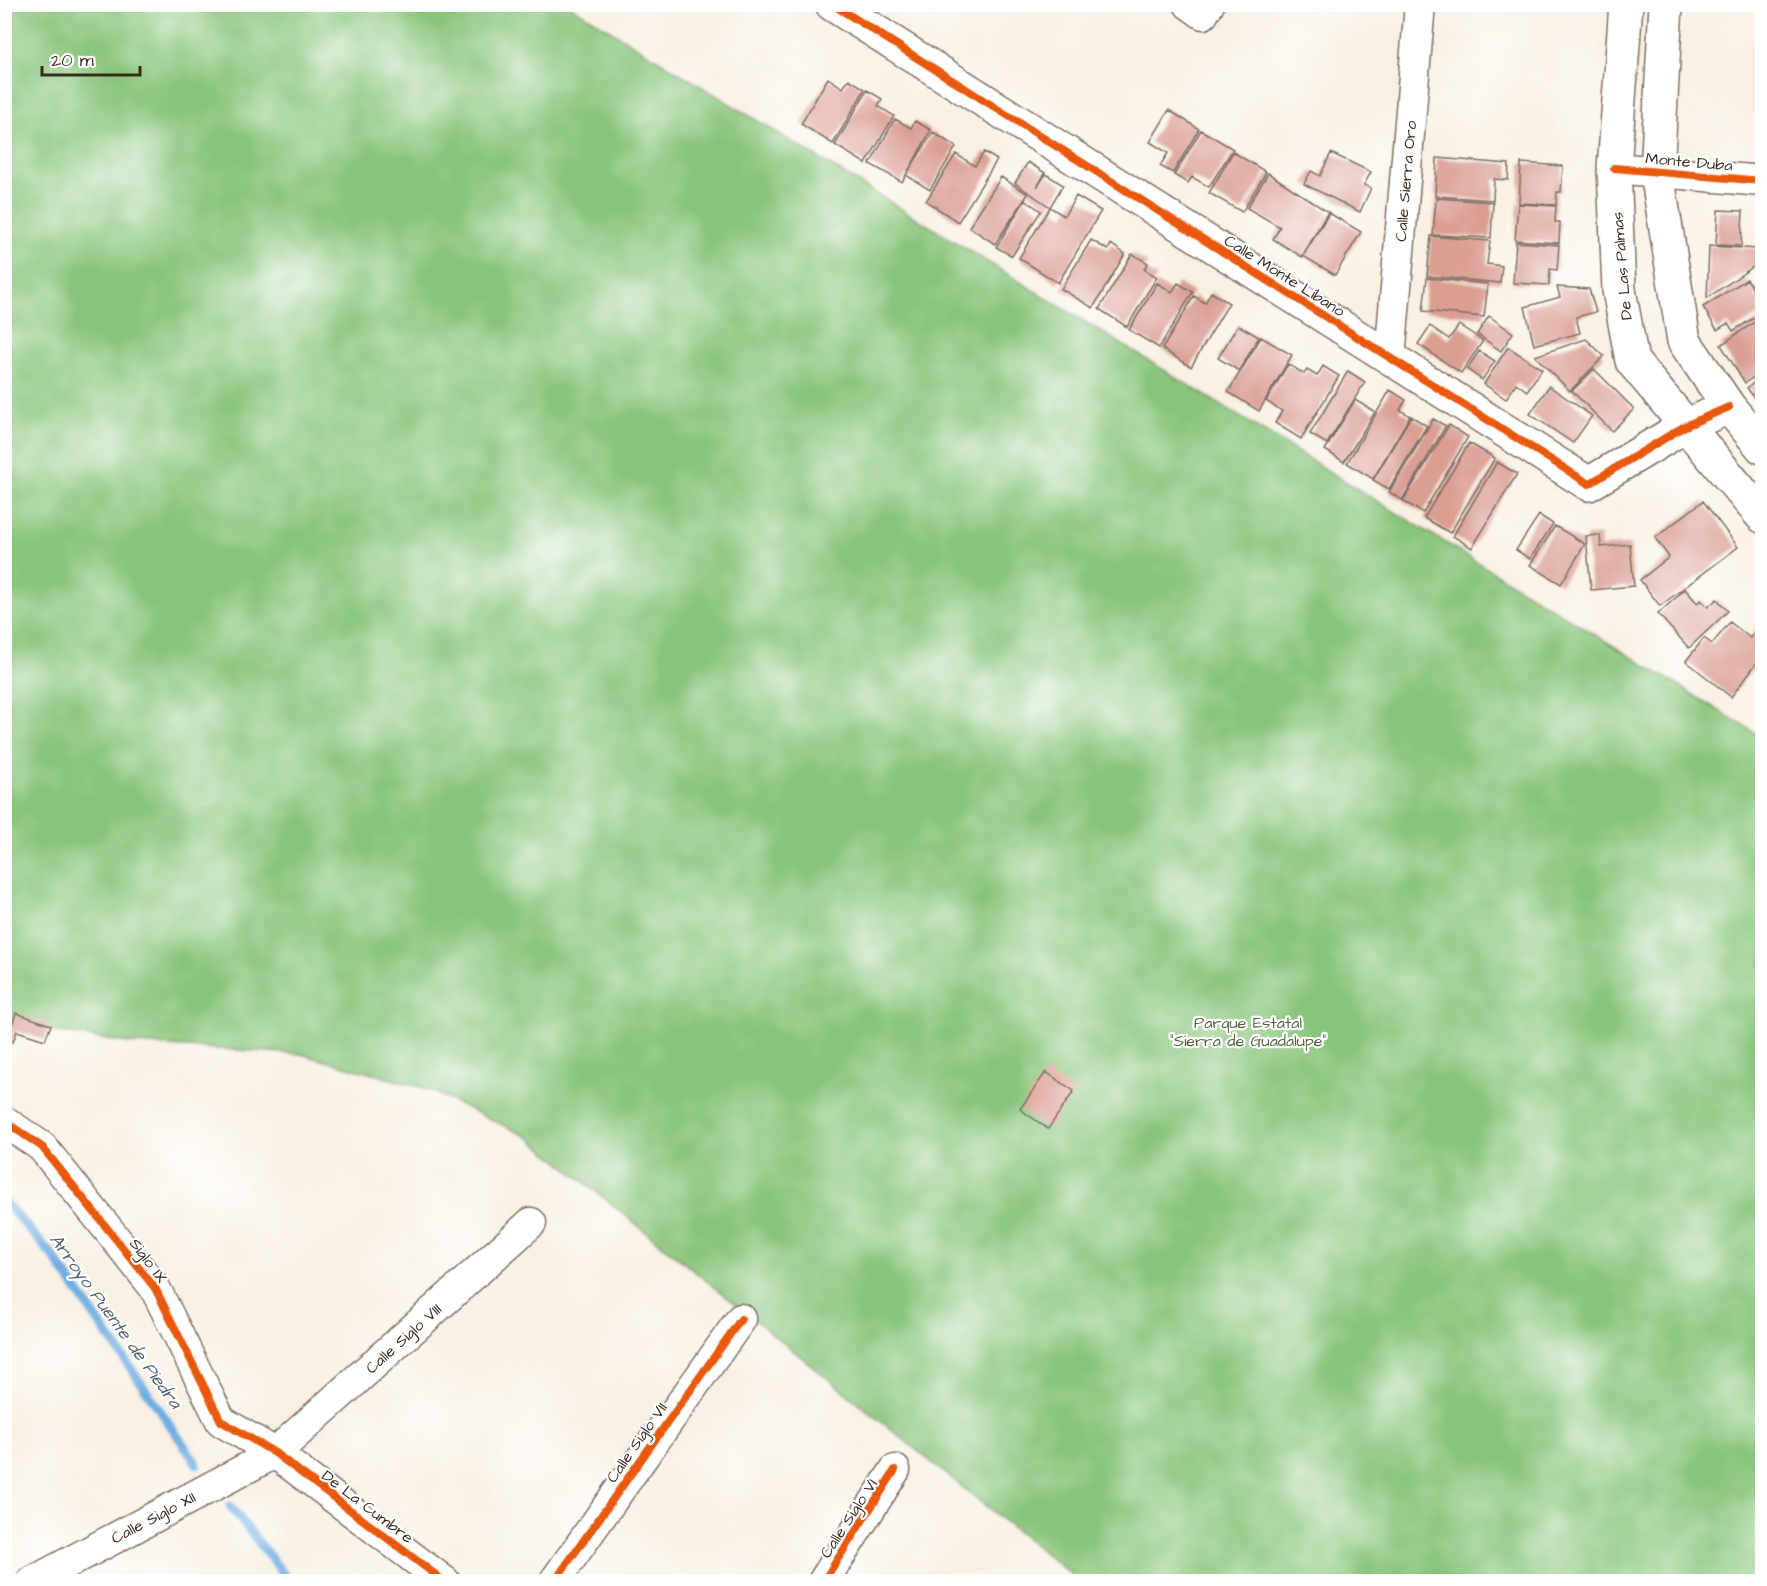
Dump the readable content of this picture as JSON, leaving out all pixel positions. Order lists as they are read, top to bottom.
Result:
{
  "streets": {
    "street": [
      "Monte Duba",
      "Calle Sierra Oro",
      "De Las Palmas",
      "Calle Monte Líbano",
      "Siglo IX",
      "Calle Siglo VIII",
      "Calle Siglo VII",
      "De La Cumbre",
      "Calle Siglo XII",
      "Calle Siglo VI"
    ]
  },
  "crossings": [
    ["Monte Duba", "De Las Palmas"],
    ["Calle Sierra Oro", "Calle Monte Líbano"],
    ["De Las Palmas", "Calle Monte Líbano"],
    ["Siglo IX", "Calle Siglo VIII"],
    ["Siglo IX", "De La Cumbre"],
    ["Siglo IX", "Calle Siglo XII"],
    ["Calle Siglo VIII", "De La Cumbre"],
    ["Calle Siglo VIII", "Calle Siglo XII"],
    ["De La Cumbre", "Calle Siglo XII"]
  ],
  "water": ["Arroyo Puente de Piedra"],
  "parks": ["Parque Estatal \"Sierra de Guadalupe\""],
  "scale_bar": "20 m"
}
